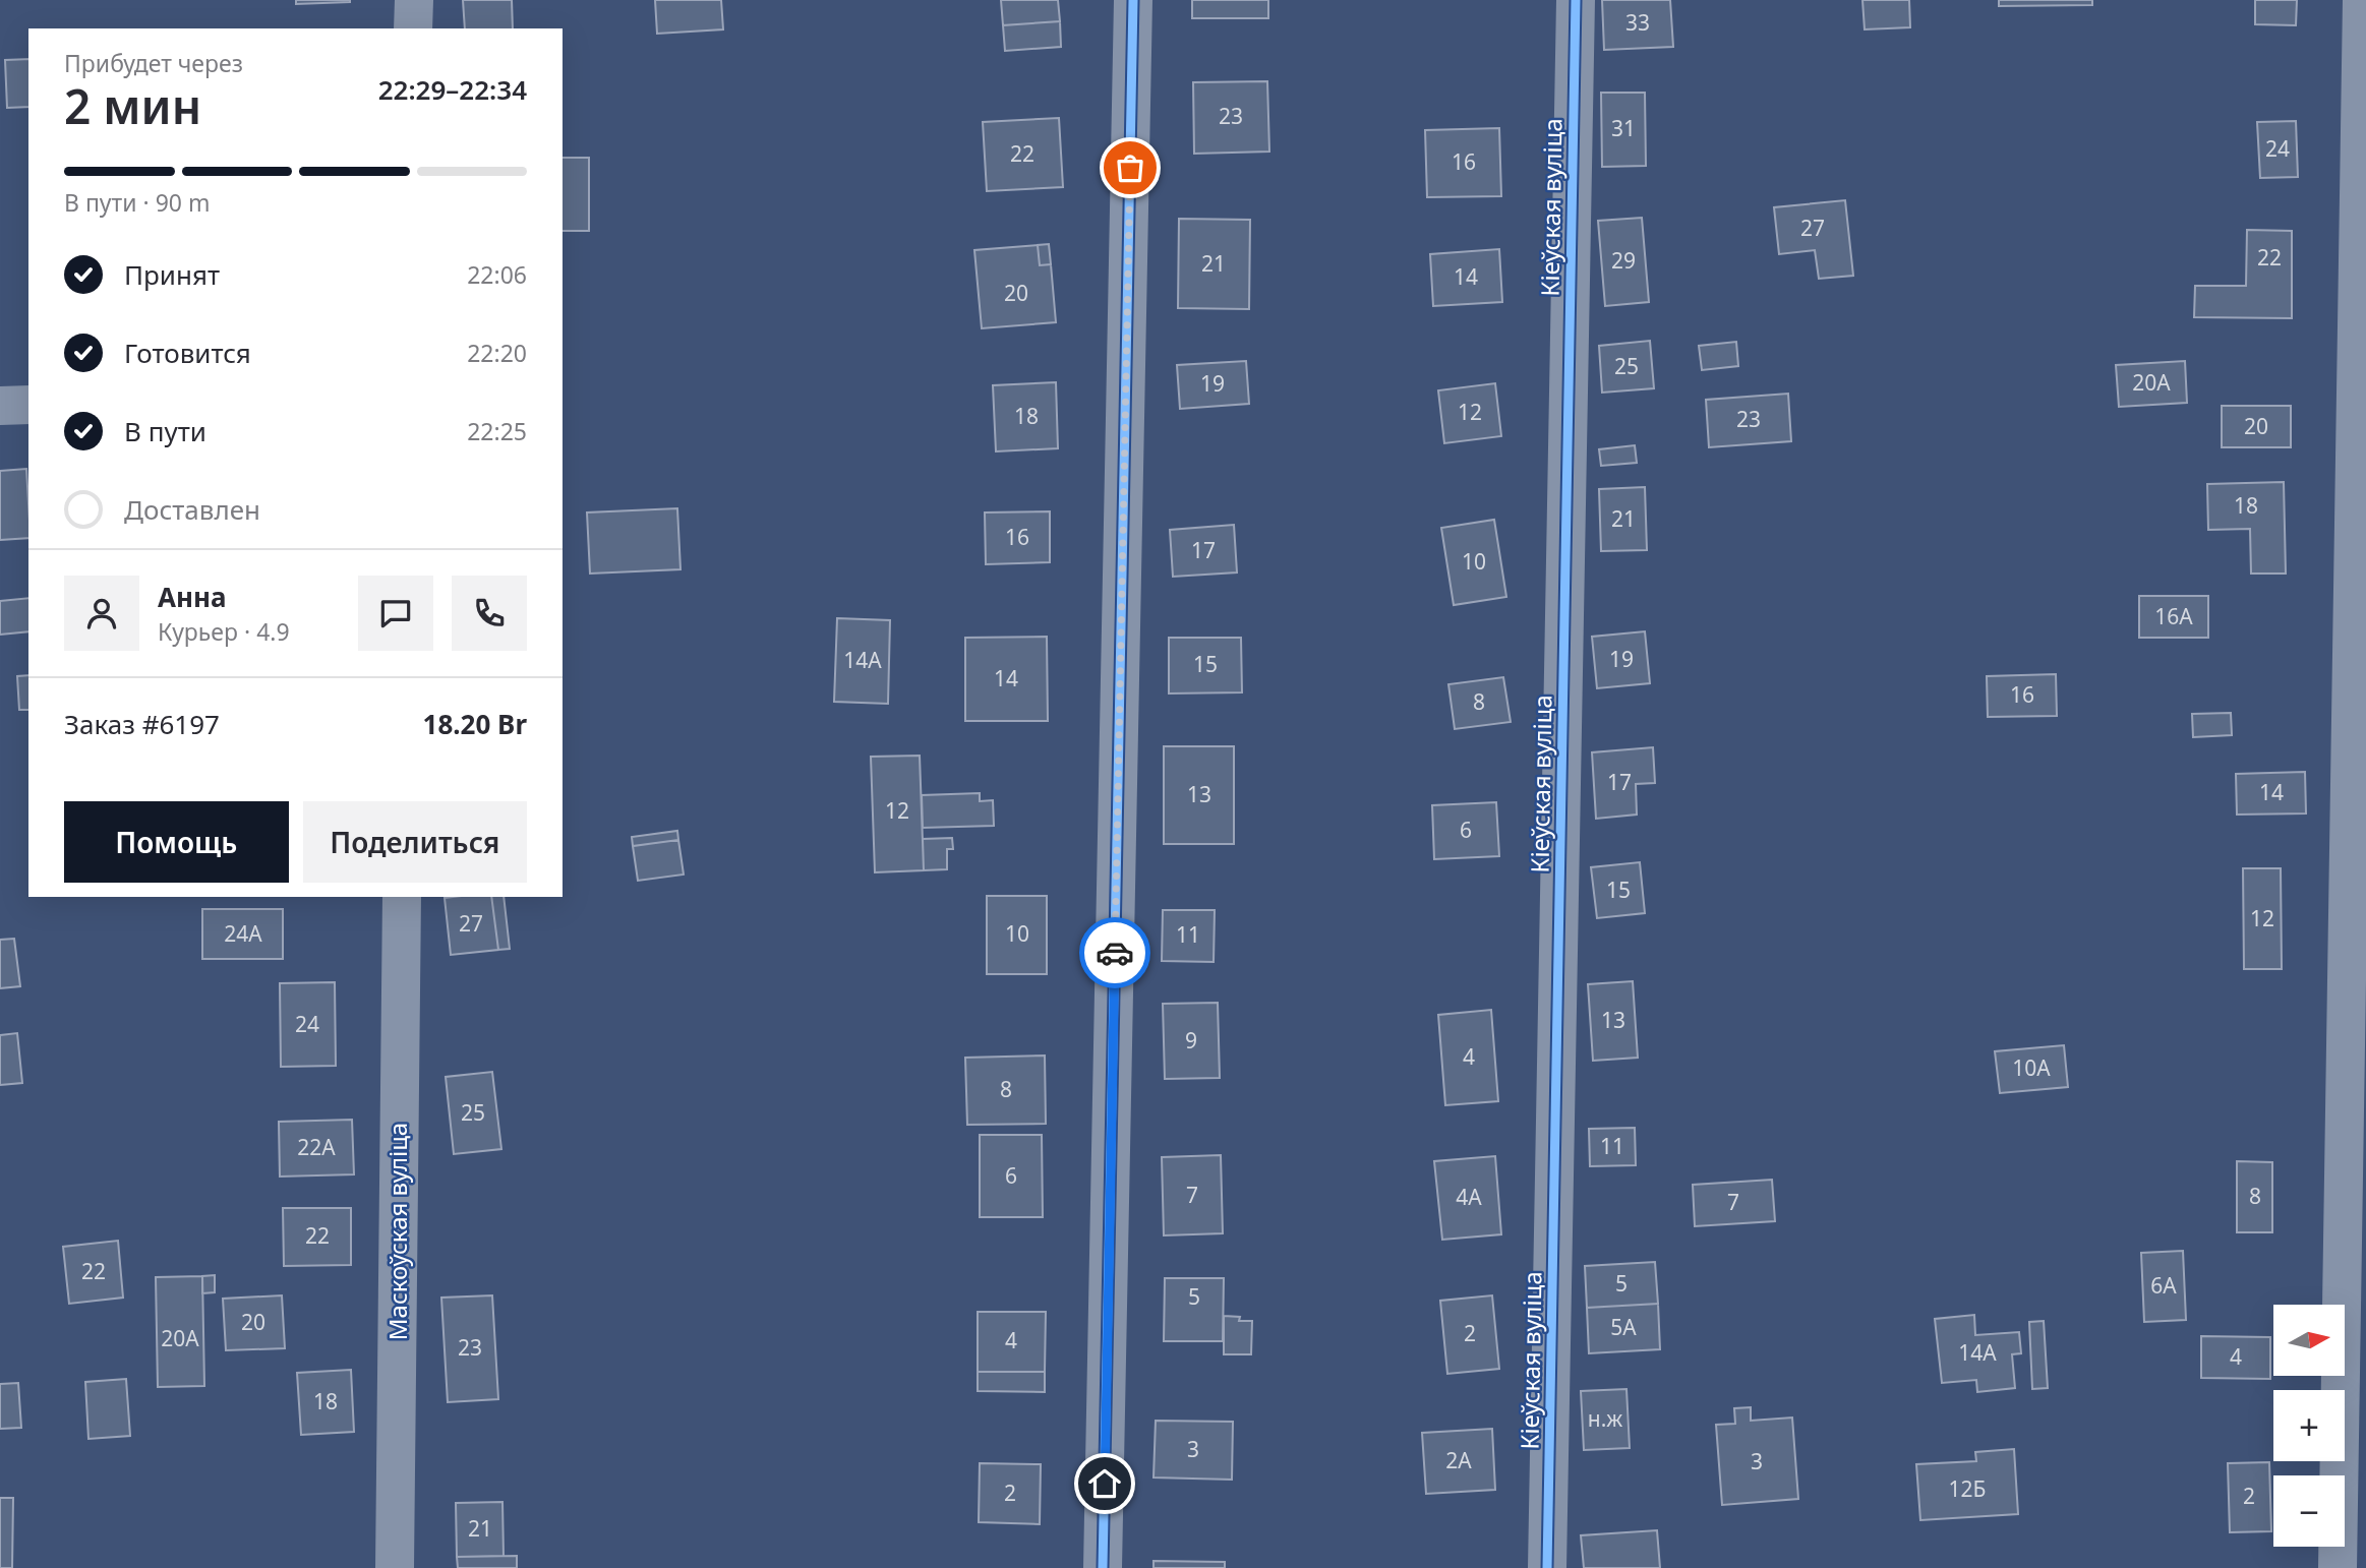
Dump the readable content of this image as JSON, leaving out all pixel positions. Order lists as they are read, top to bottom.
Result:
{
  "streets": {
    "street": ["Кіеўская вуліца", "Маскоўская вуліца"]
  },
  "house_numbers": [
    "33",
    "23",
    "31",
    "24",
    "22",
    "16",
    "27",
    "22",
    "29",
    "21",
    "14",
    "20",
    "25",
    "20А",
    "19",
    "12",
    "18",
    "23",
    "20",
    "18",
    "21",
    "16",
    "17",
    "10",
    "16А",
    "19",
    "14А",
    "15",
    "14",
    "16",
    "8",
    "17",
    "14",
    "13",
    "12",
    "6",
    "15",
    "12",
    "27",
    "24А",
    "10",
    "11",
    "13",
    "24",
    "9",
    "4",
    "10А",
    "8",
    "25",
    "11",
    "22А",
    "6",
    "7",
    "8",
    "4А",
    "7",
    "22",
    "22",
    "5",
    "6А",
    "5",
    "20",
    "5А",
    "2",
    "20А",
    "4",
    "23",
    "14А",
    "4",
    "18",
    "н.ж",
    "3",
    "2А",
    "3",
    "12Б",
    "2",
    "2",
    "21"
  ],
  "north": "right",
  "page": {
    "heading": ["2 мин", "Прибудет через", "22:29–22:34"],
    "panel": [
      "Анна",
      "Курьер · 4.9",
      "Заказ #6197",
      "18.20 Br"
    ],
    "bar": "В пути · 90 m",
    "list": [
      ["Принят", "22:06"],
      ["Готовится", "22:20"],
      ["В пути", "22:25"],
      "Доставлен"
    ],
    "buttons": ["Помощь", "Поделиться"],
    "map_buttons": ["+", "−"]
  }
}
